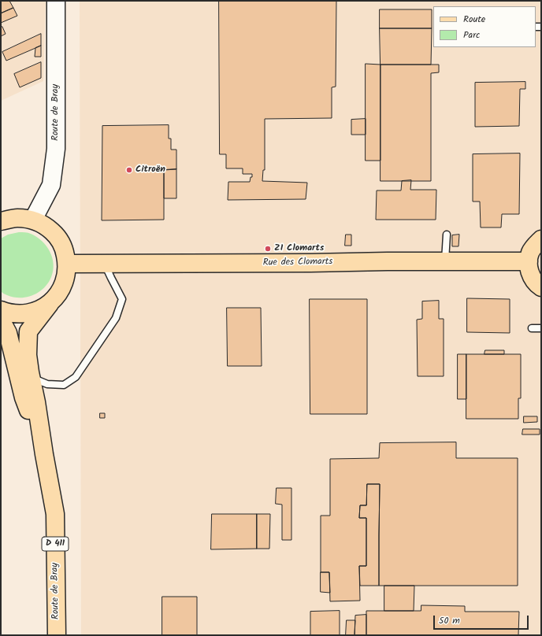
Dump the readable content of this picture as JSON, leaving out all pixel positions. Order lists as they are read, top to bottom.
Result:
{
  "streets": {
    "main road": ["Route de Bray", "Rue des Clomarts", "D 411"]
  },
  "crossings": [
    ["Route de Bray", "Rue des Clomarts"]
  ],
  "places": ["Citroën", "ZI Clomarts"],
  "legend": ["Route", "Parc"],
  "scale_bar": "50 m"
}
